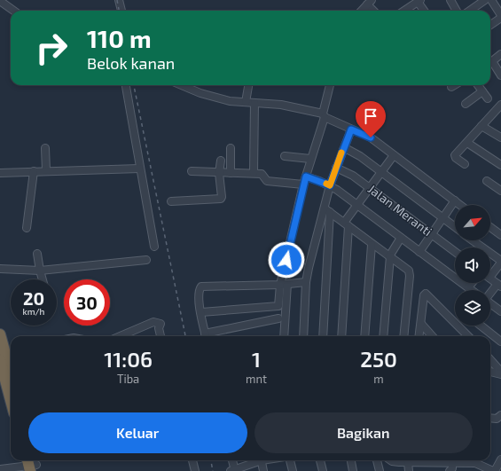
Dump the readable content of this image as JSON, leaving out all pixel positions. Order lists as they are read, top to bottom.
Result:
{
  "streets": {
    "street": ["Jalan Meranti"]
  },
  "north": "top right",
  "page": {
    "turn": ["110 m", "Belok kanan"],
    "speed": "20 km/h",
    "limit": "30",
    "eta": [
      "11:06",
      "Tiba",
      "1",
      "mnt",
      "250",
      "m"
    ],
    "buttons": ["Keluar", "Bagikan"]
  }
}
